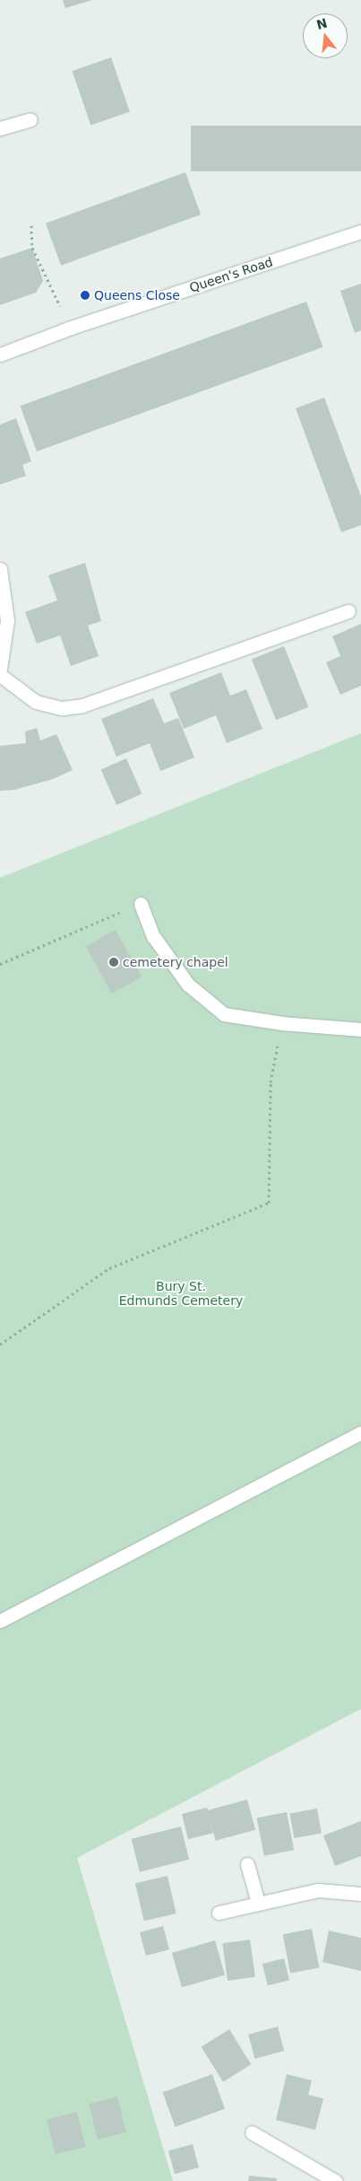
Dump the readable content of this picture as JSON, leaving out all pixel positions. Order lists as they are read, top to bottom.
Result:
{
  "streets": {
    "street": ["Queen's Road"]
  },
  "parks": ["Bury St. Edmunds Cemetery"],
  "places": ["Queens Close", "cemetery chapel"],
  "north": "top"
}
